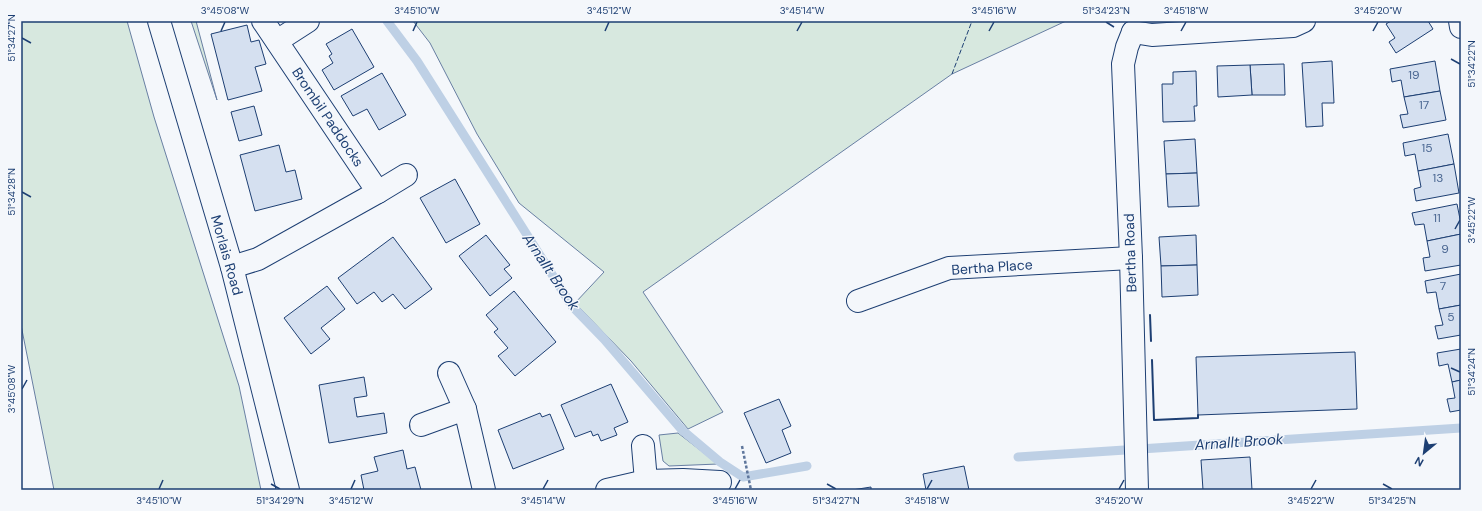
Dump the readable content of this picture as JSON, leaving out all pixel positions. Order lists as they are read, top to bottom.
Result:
{
  "streets": {
    "street": [
      "Brombil Paddocks",
      "Bertha Road",
      "Morlais Road",
      "Bertha Place"
    ]
  },
  "crossings": [
    ["Bertha Road", "Bertha Place"]
  ],
  "water": ["Arnallt Brook"],
  "house_numbers": [
    "19",
    "17",
    "15",
    "13",
    "11",
    "9",
    "7",
    "5"
  ],
  "north": "bottom left",
  "coordinates": [
    "3°45'08\"W",
    "3°45'10\"W",
    "3°45'12\"W",
    "3°45'14\"W",
    "3°45'16\"W",
    "51°34'23\"N",
    "3°45'18\"W",
    "3°45'20\"W",
    "51°34'27\"N",
    "51°34'22\"N",
    "51°34'28\"N",
    "3°45'22\"W",
    "51°34'24\"N",
    "51°34'29\"N",
    "51°34'25\"N"
  ]
}
